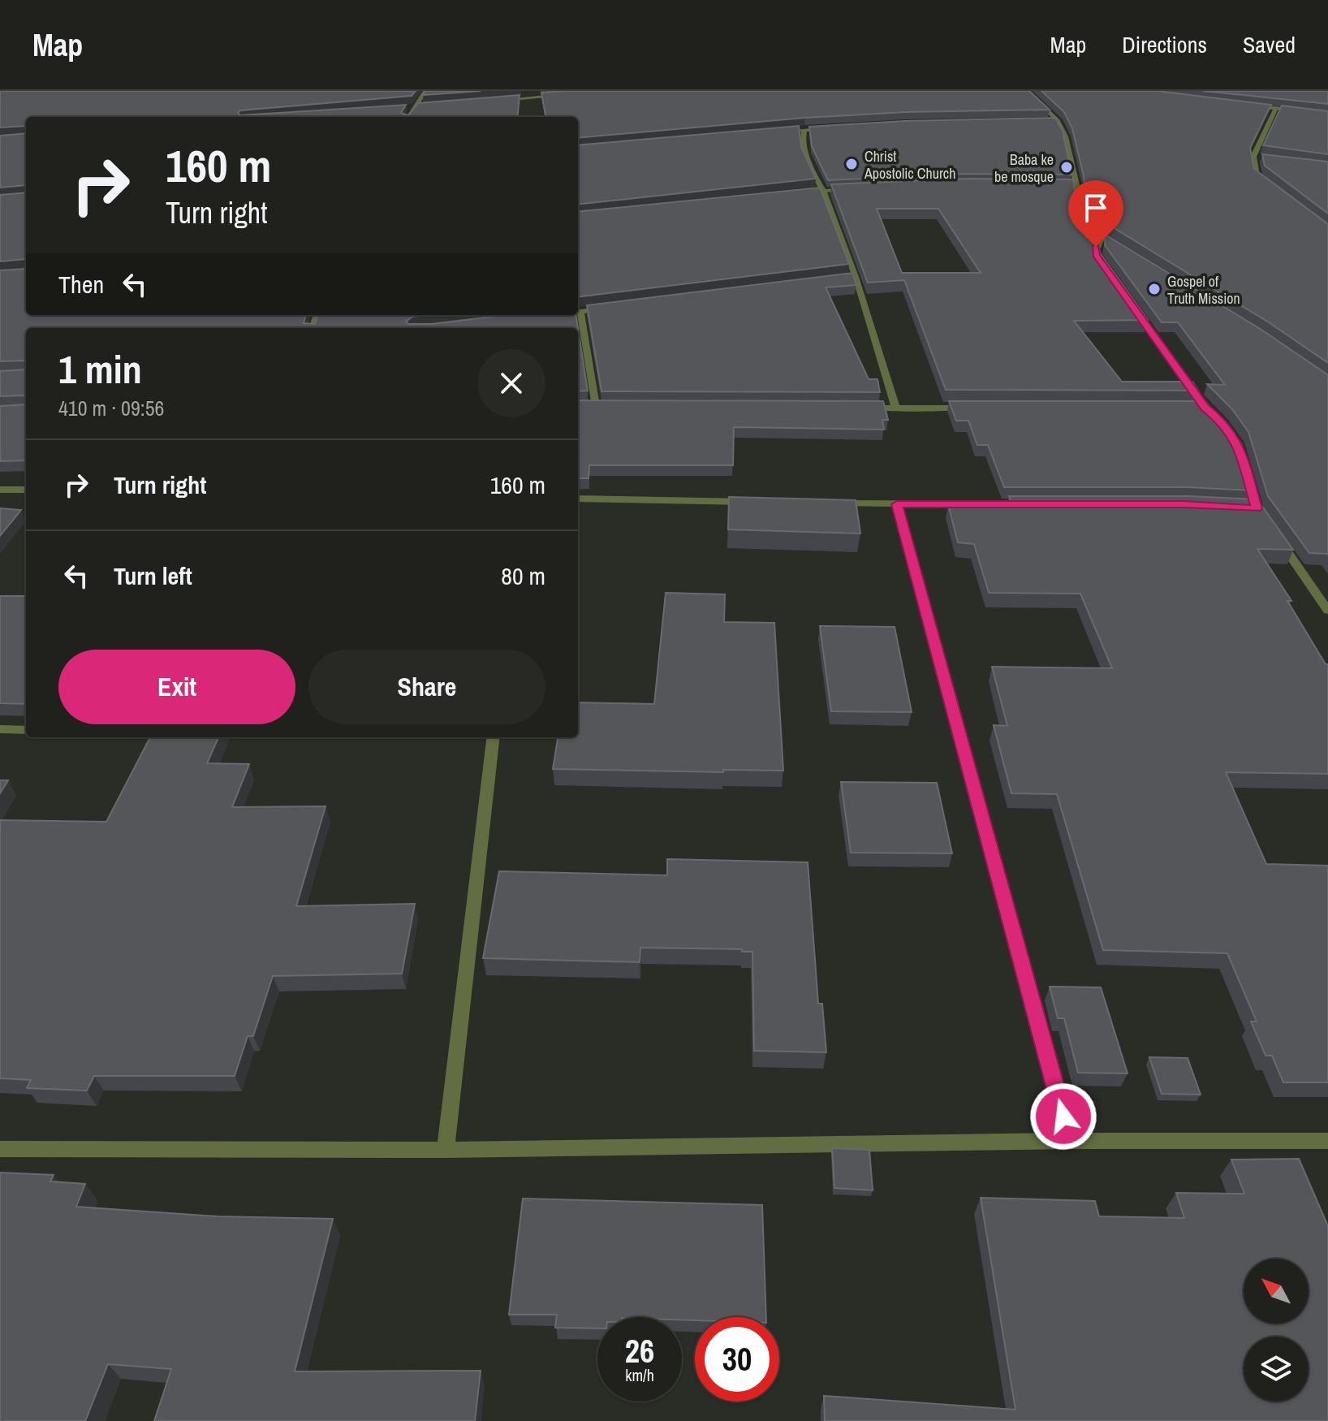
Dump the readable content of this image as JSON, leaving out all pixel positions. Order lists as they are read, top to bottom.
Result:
{
  "places": ["Christ Apostolic Church", "Baba ke be mosque", "Gospel of Truth Mission"],
  "north": "top left",
  "page": {
    "header": "Map",
    "nav": ["Map", "Directions", "Saved"],
    "turn": ["160 m", "Turn right"],
    "then": "Then",
    "heading": ["1 min", "410 m · 09:56"],
    "list": [
      {
        "name": "Turn right",
        "value": "160 m"
      },
      {
        "name": "Turn left",
        "value": "80 m"
      }
    ],
    "buttons": ["Exit", "Share"],
    "speed": "26 km/h",
    "limit": "30"
  }
}
